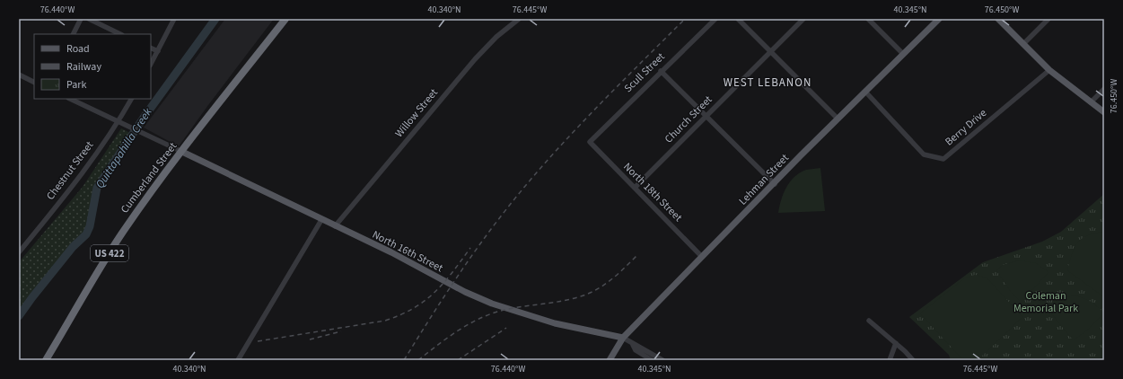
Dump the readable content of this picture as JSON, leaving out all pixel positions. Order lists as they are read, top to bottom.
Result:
{
  "streets": {
    "highway": ["Cumberland Street", "US 422"],
    "main road": ["Lehman Street", "North 16th Street"],
    "street": [
      "Scull Street",
      "Willow Street",
      "Church Street",
      "Berry Drive",
      "Chestnut Street",
      "North 18th Street"
    ]
  },
  "crossings": [
    ["Scull Street", "North 18th Street"],
    ["Willow Street", "North 16th Street"],
    ["Church Street", "North 18th Street"],
    ["Berry Drive", "Lehman Street"],
    ["Cumberland Street", "North 16th Street"],
    ["Lehman Street", "North 18th Street"],
    ["Lehman Street", "North 16th Street"]
  ],
  "districts": ["WEST LEBANON"],
  "water": ["Quittapahilla Creek"],
  "parks": ["Coleman Memorial Park"],
  "legend": ["Road", "Railway", "Park"],
  "coordinates": [
    "76.440°W",
    "40.340°N",
    "76.445°W",
    "40.345°N",
    "76.450°W"
  ]
}
